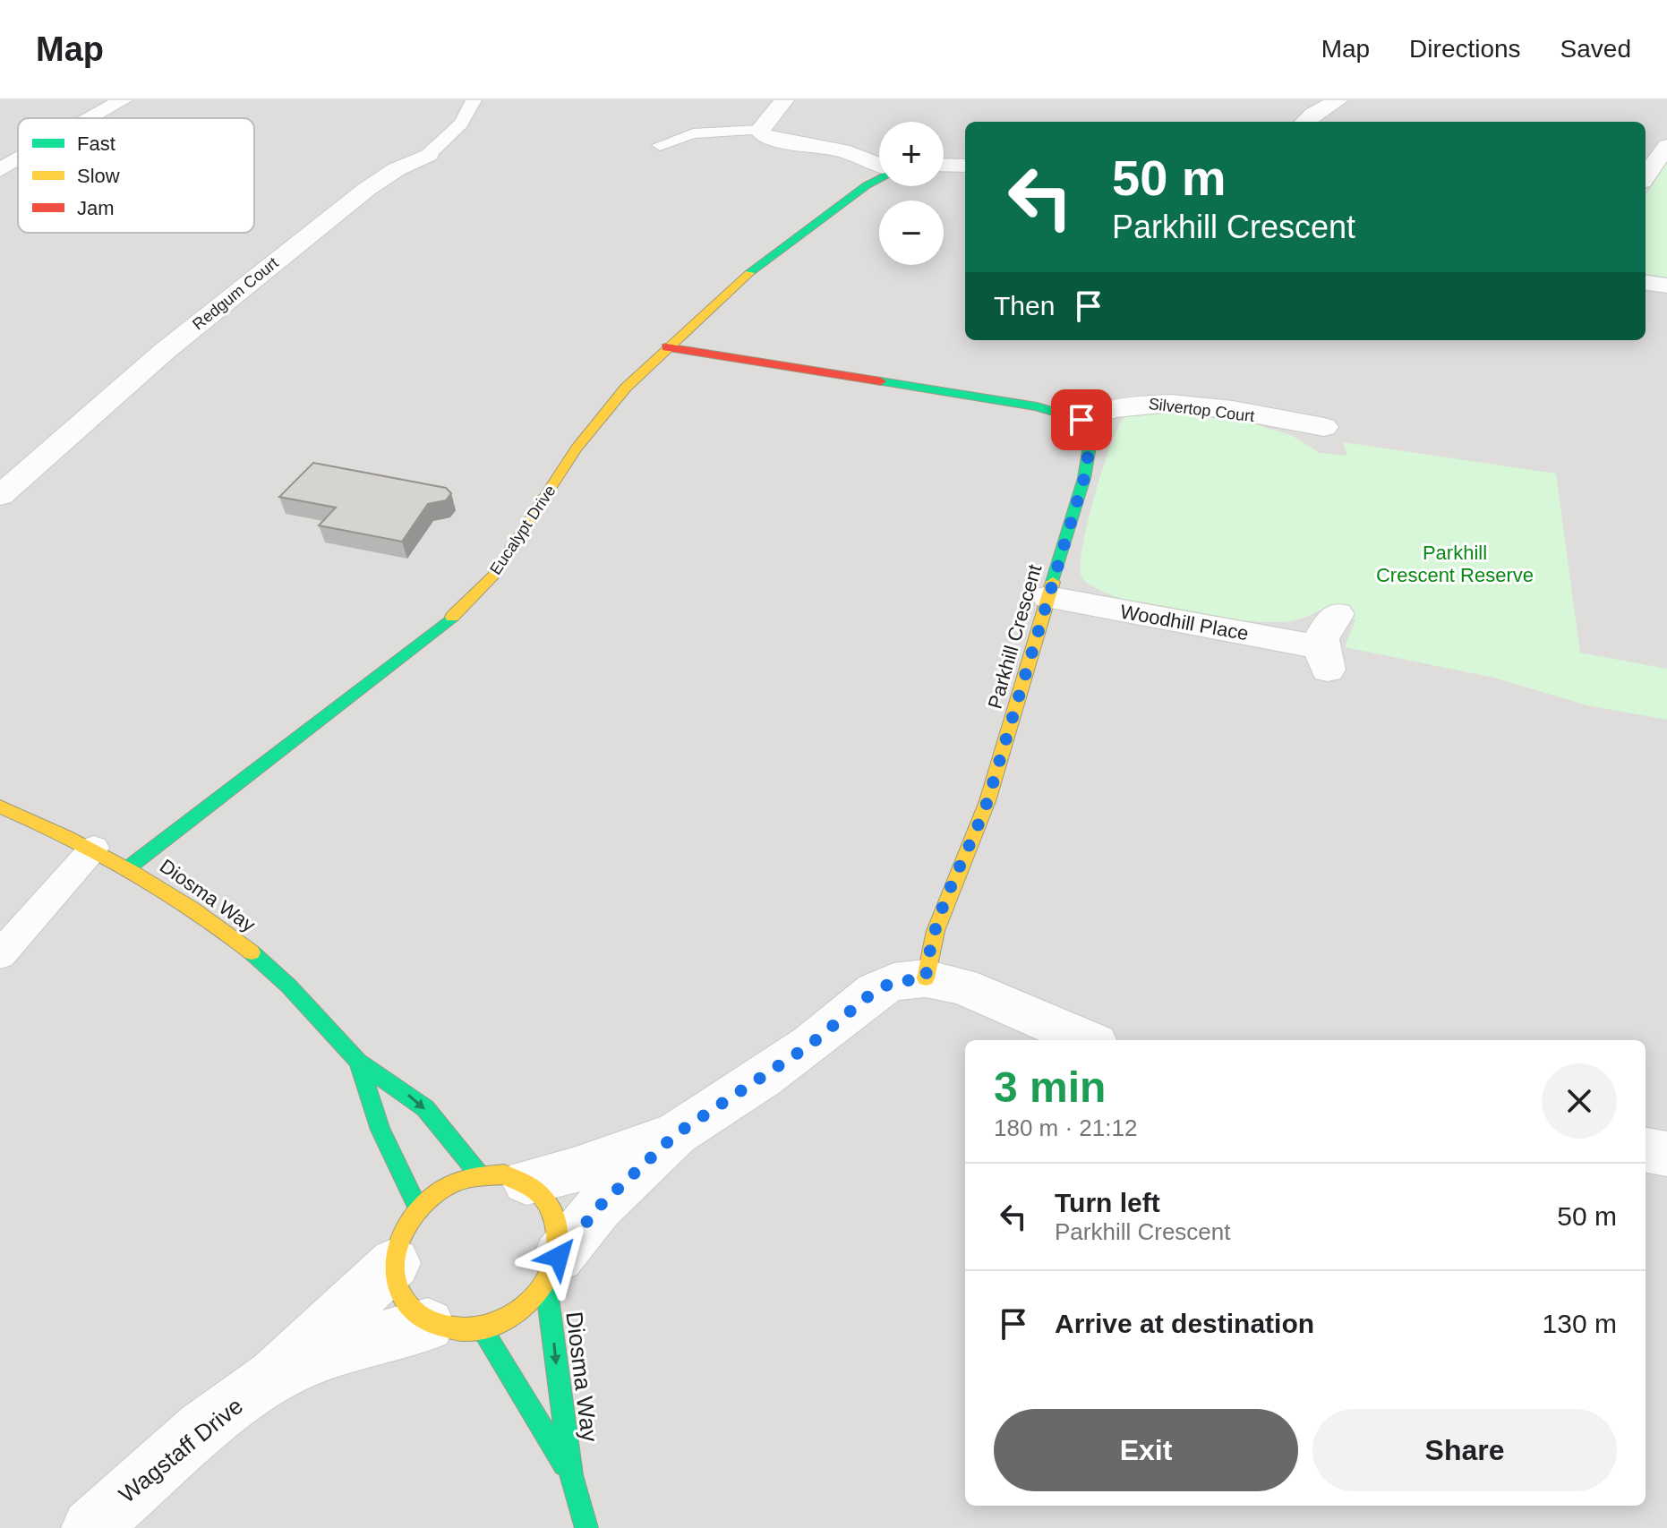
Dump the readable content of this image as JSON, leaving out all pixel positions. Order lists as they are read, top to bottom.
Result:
{
  "streets": {
    "street": [
      "Redgum Court",
      "Silvertop Court",
      "Eucalypt Drive",
      "Woodhill Place",
      "Parkhill Crescent",
      "Diosma Way",
      "Wagstaff Drive"
    ]
  },
  "crossings": [
    ["Silvertop Court", "Parkhill Crescent"],
    ["Eucalypt Drive", "Diosma Way"],
    ["Woodhill Place", "Parkhill Crescent"],
    ["Diosma Way", "Wagstaff Drive"]
  ],
  "parks": ["Parkhill Crescent Reserve"],
  "legend": ["Fast", "Slow", "Jam"],
  "page": {
    "header": "Map",
    "nav": ["Map", "Directions", "Saved"],
    "map_buttons": ["+", "−"],
    "turn": ["50 m", "Parkhill Crescent"],
    "then": "Then",
    "heading": ["3 min", "180 m · 21:12"],
    "list": [
      {
        "name": "Turn left",
        "note": "Parkhill Crescent",
        "value": "50 m"
      },
      {
        "name": "Arrive at destination",
        "value": "130 m"
      }
    ],
    "buttons": ["Exit", "Share"]
  }
}
